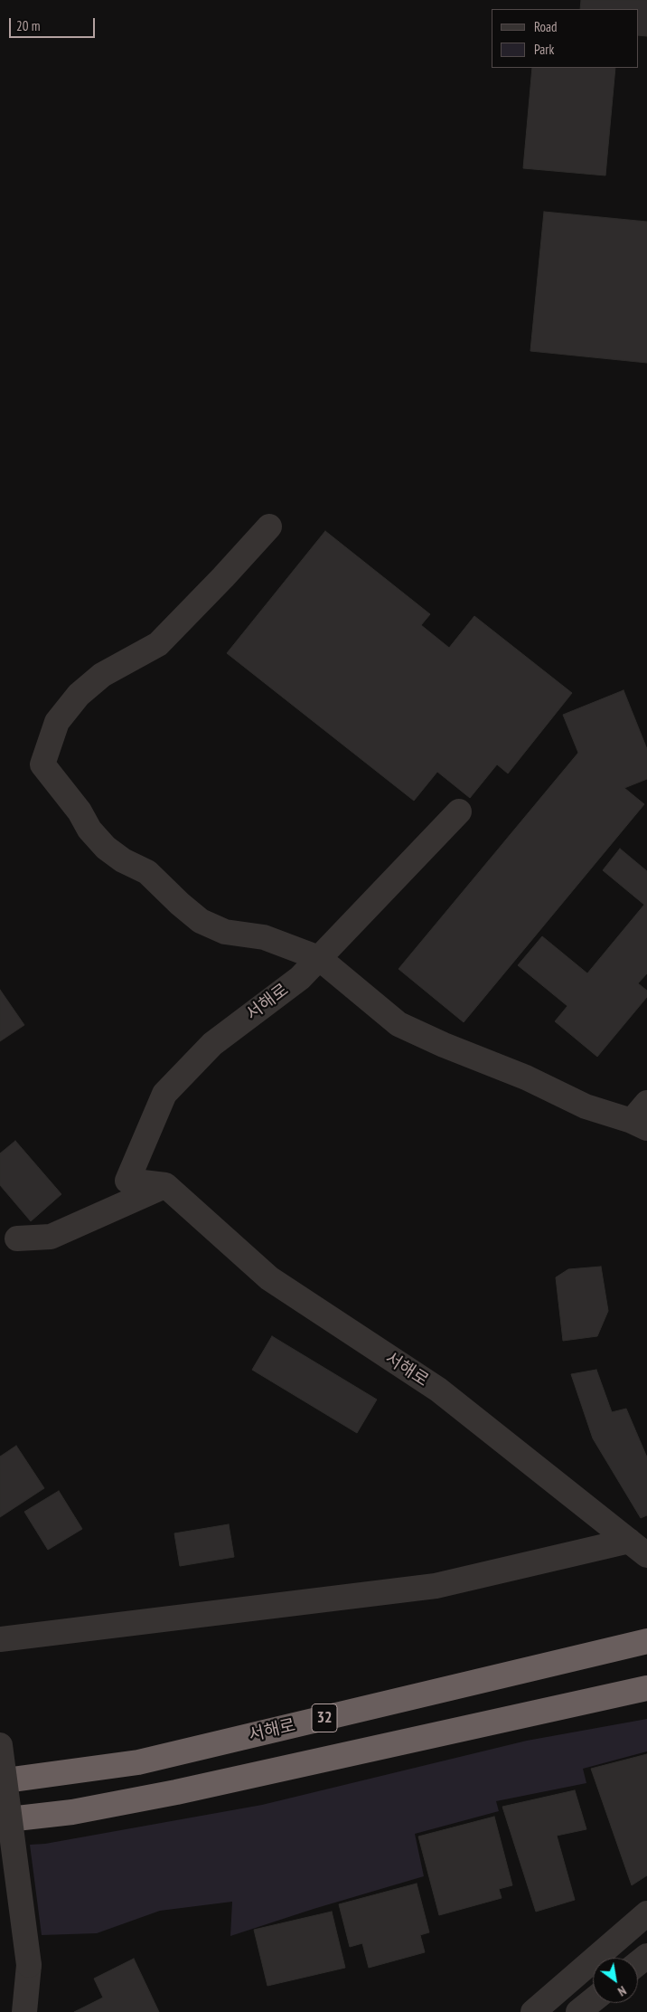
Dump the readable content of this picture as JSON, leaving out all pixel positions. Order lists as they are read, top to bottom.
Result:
{
  "streets": {
    "highway": ["서해로", "32"]
  },
  "legend": ["Road", "Park"],
  "scale_bar": "20 m",
  "north": "bottom right"
}
